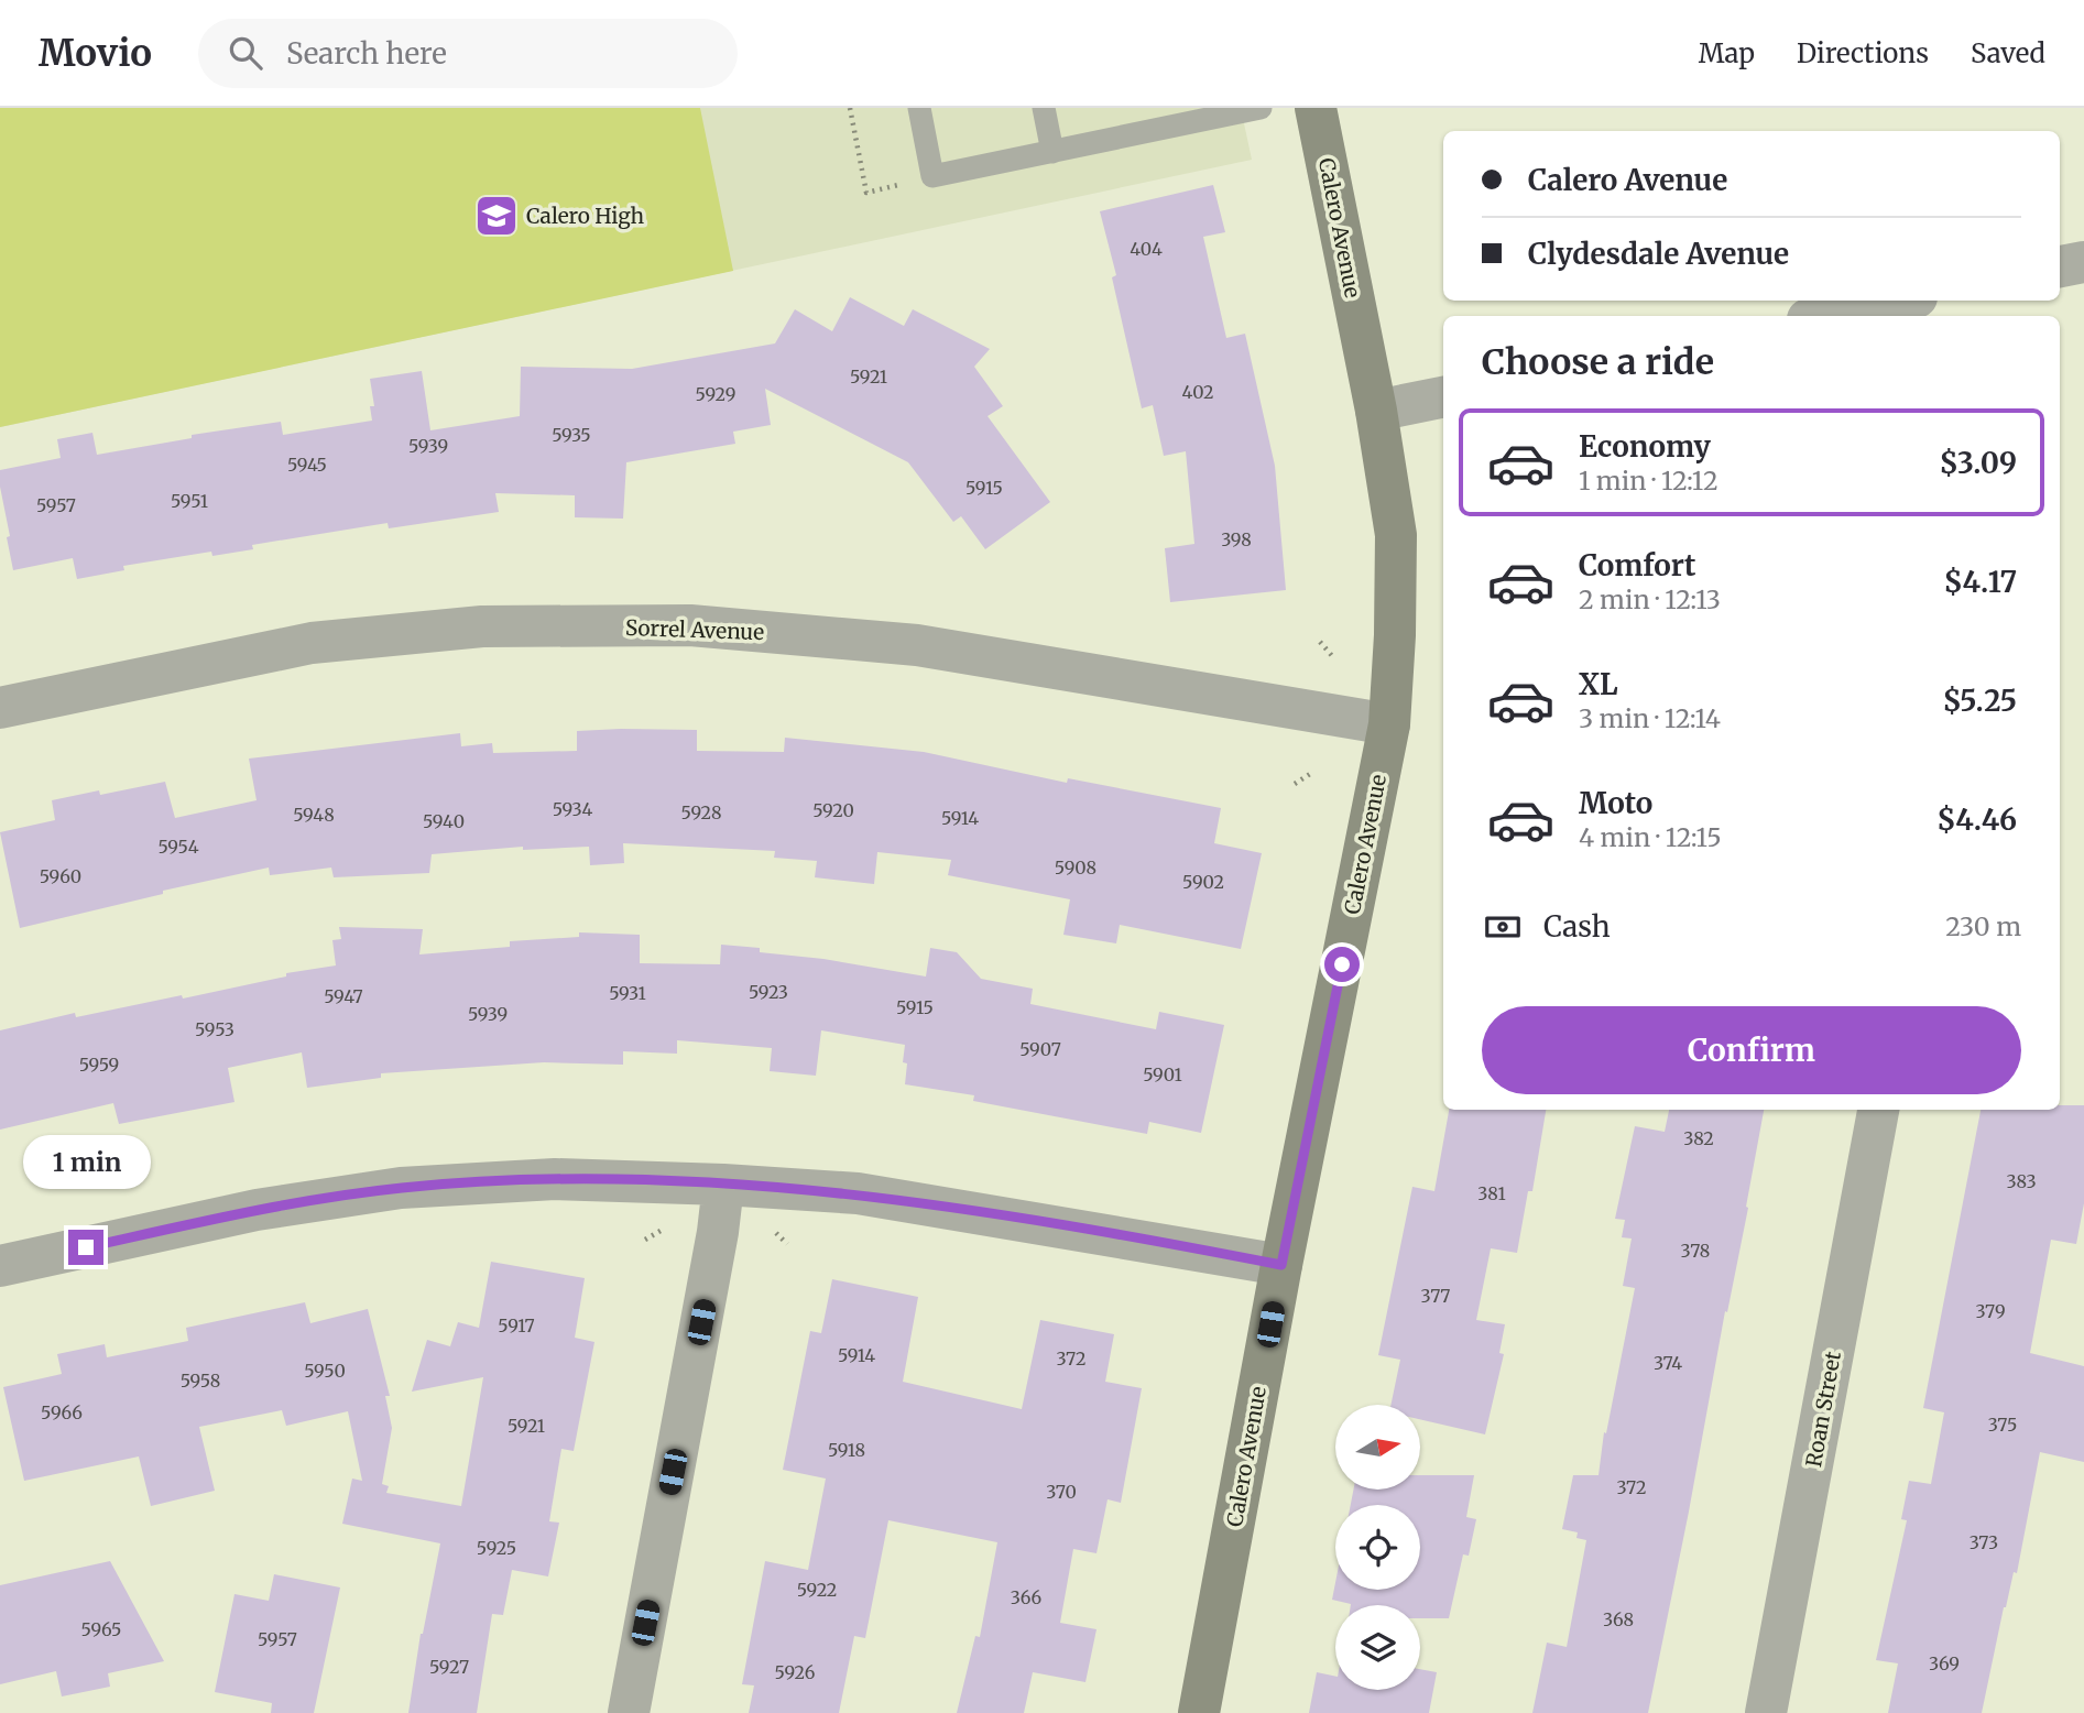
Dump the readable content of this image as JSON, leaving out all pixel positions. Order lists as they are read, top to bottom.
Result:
{
  "streets": {
    "street": ["Calero Avenue", "Sorrel Avenue", "Roan Street"]
  },
  "crossings": [
    ["Calero Avenue", "Sorrel Avenue"]
  ],
  "places": {
    "school or university": ["Calero High"]
  },
  "house_numbers": [
    "404",
    "5921",
    "402",
    "5929",
    "5935",
    "5939",
    "5945",
    "5915",
    "5951",
    "5957",
    "398",
    "5934",
    "5920",
    "5928",
    "5948",
    "5914",
    "5940",
    "5954",
    "5908",
    "5960",
    "5902",
    "5923",
    "5931",
    "5947",
    "5915",
    "5939",
    "5953",
    "5907",
    "5959",
    "5901",
    "382",
    "383",
    "381",
    "378",
    "377",
    "379",
    "5917",
    "5914",
    "372",
    "374",
    "5950",
    "5958",
    "5966",
    "375",
    "5921",
    "5918",
    "372",
    "370",
    "373",
    "5925",
    "5922",
    "366",
    "368",
    "5965",
    "5957",
    "369",
    "5927",
    "5926"
  ],
  "north": "right",
  "page": {
    "header": "Movio",
    "search": "Search here",
    "nav": ["Map", "Directions", "Saved"],
    "banner": ["Calero Avenue", "Clydesdale Avenue"],
    "heading": "Choose a ride",
    "list": [
      {
        "name": "Economy",
        "note": "1 min · 12:12",
        "value": "$3.09"
      },
      {
        "name": "Comfort",
        "note": "2 min · 12:13",
        "value": "$4.17"
      },
      {
        "name": "XL",
        "note": "3 min · 12:14",
        "value": "$5.25"
      },
      {
        "name": "Moto",
        "note": "4 min · 12:15",
        "value": "$4.46"
      }
    ],
    "pay": ["Cash", "230 m"],
    "buttons": "Confirm",
    "bubble": "1 min"
  }
}
